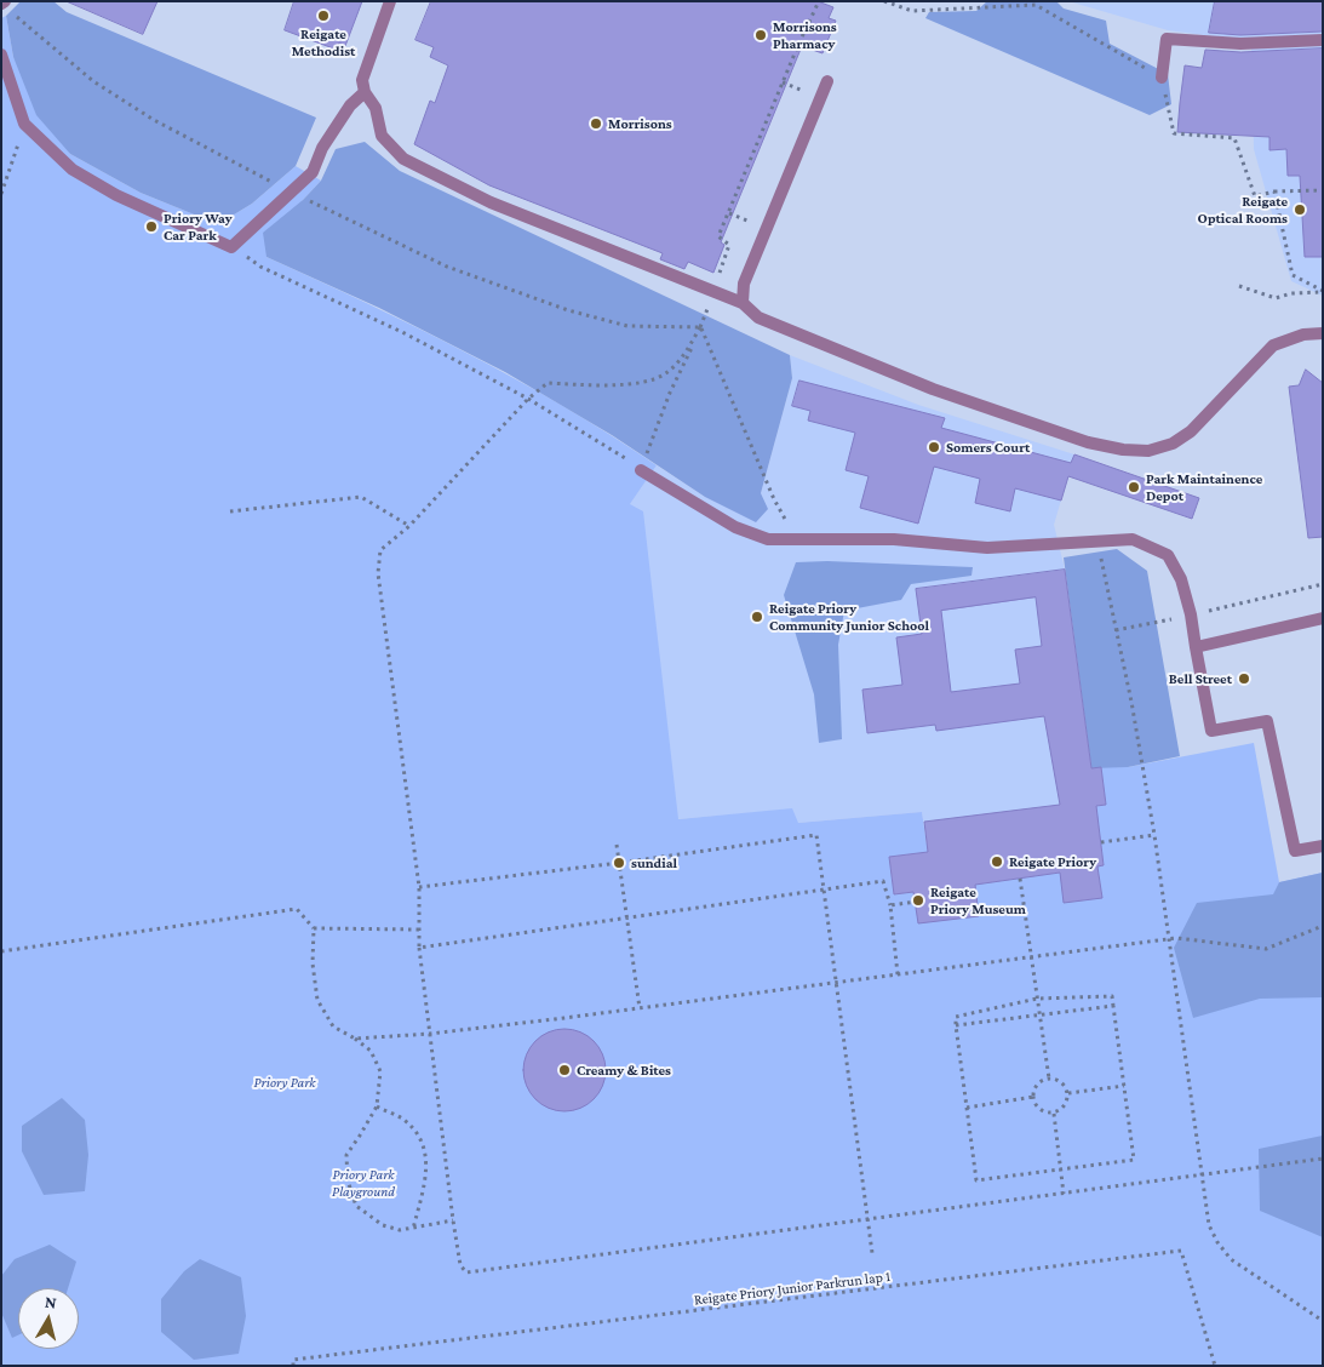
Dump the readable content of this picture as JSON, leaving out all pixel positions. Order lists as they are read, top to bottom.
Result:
{
  "streets": {
    "path": ["Reigate Priory Junior Parkrun lap 1"]
  },
  "parks": ["Priory Park", "Priory Park Playground"],
  "places": [
    "Reigate Methodist",
    "Morrisons Pharmacy",
    "Morrisons",
    "Reigate Optical Rooms",
    "Priory Way Car Park",
    "Somers Court",
    "Park Maintainence Depot",
    "Reigate Priory Community Junior School",
    "Bell Street",
    "Reigate Priory",
    "sundial",
    "Reigate Priory Museum",
    "Creamy & Bites"
  ],
  "north": "top"
}
